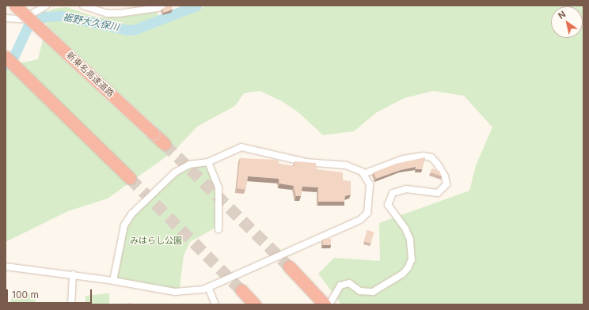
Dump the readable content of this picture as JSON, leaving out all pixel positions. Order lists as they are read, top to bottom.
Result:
{
  "streets": {
    "highway": ["新東名高速道路"]
  },
  "water": ["裾野大久保川"],
  "parks": ["みはらし公園"],
  "scale_bar": "100 m",
  "north": "top left"
}
